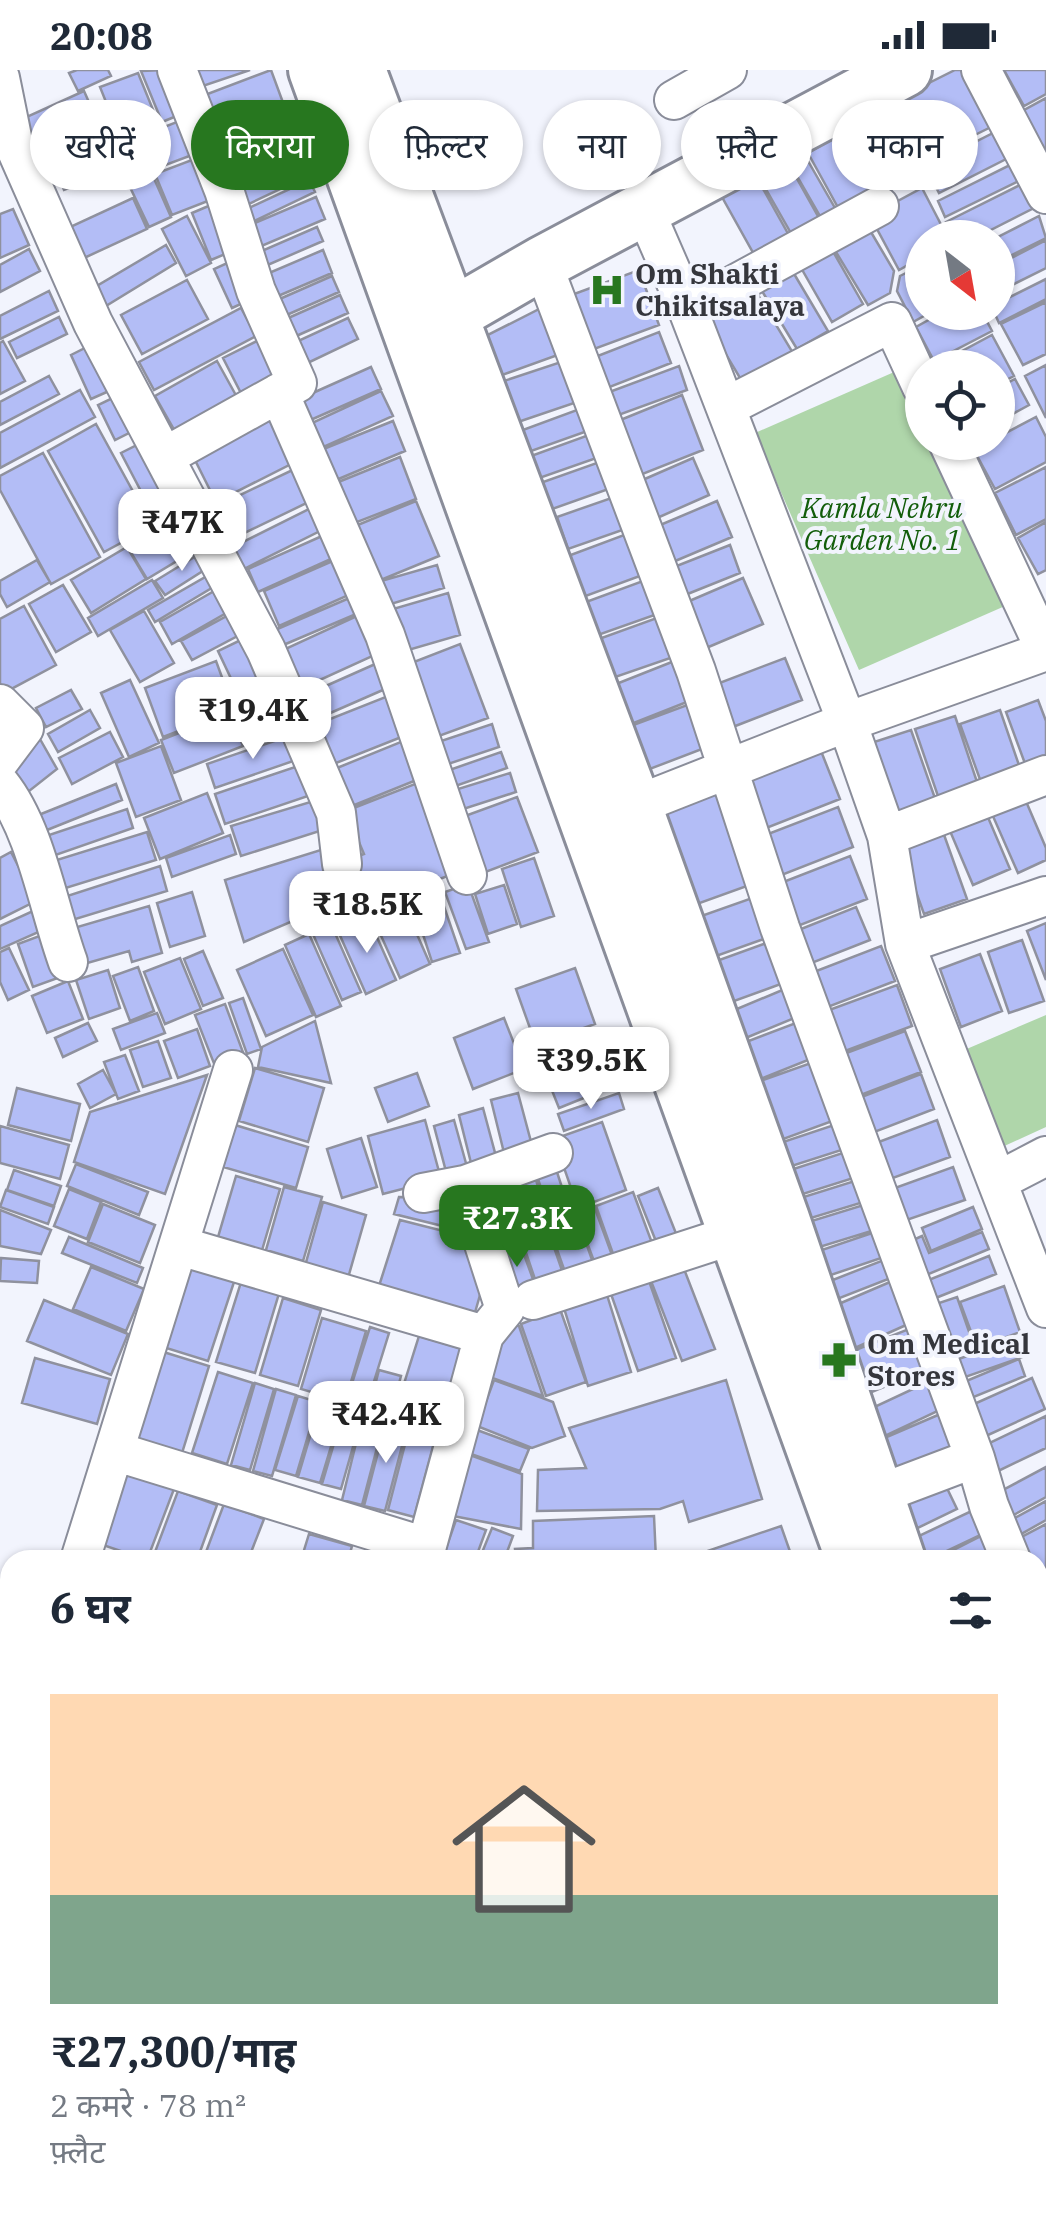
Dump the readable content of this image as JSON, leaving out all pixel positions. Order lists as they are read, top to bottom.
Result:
{
  "parks": ["Kamla Nehru Garden No. 1"],
  "places": {
    "hospital": ["Om Shakti Chikitsalaya"],
    "pharmacy": ["Om Medical Stores"]
  },
  "north": "bottom right",
  "page": {
    "status": "20:08",
    "chip": [
      "खरीदें",
      "किराया",
      "फ़िल्टर",
      "नया",
      "फ़्लैट",
      "मकान"
    ],
    "price": [
      "₹47K",
      "₹19.4K",
      "₹18.5K",
      "₹39.5K",
      "₹27.3K",
      "₹42.4K"
    ],
    "heading": "6 घर",
    "list": [
      {
        "name": "₹27,300/माह",
        "note": "2 कमरे · 78 m² · फ़्लैट"
      }
    ]
  }
}
